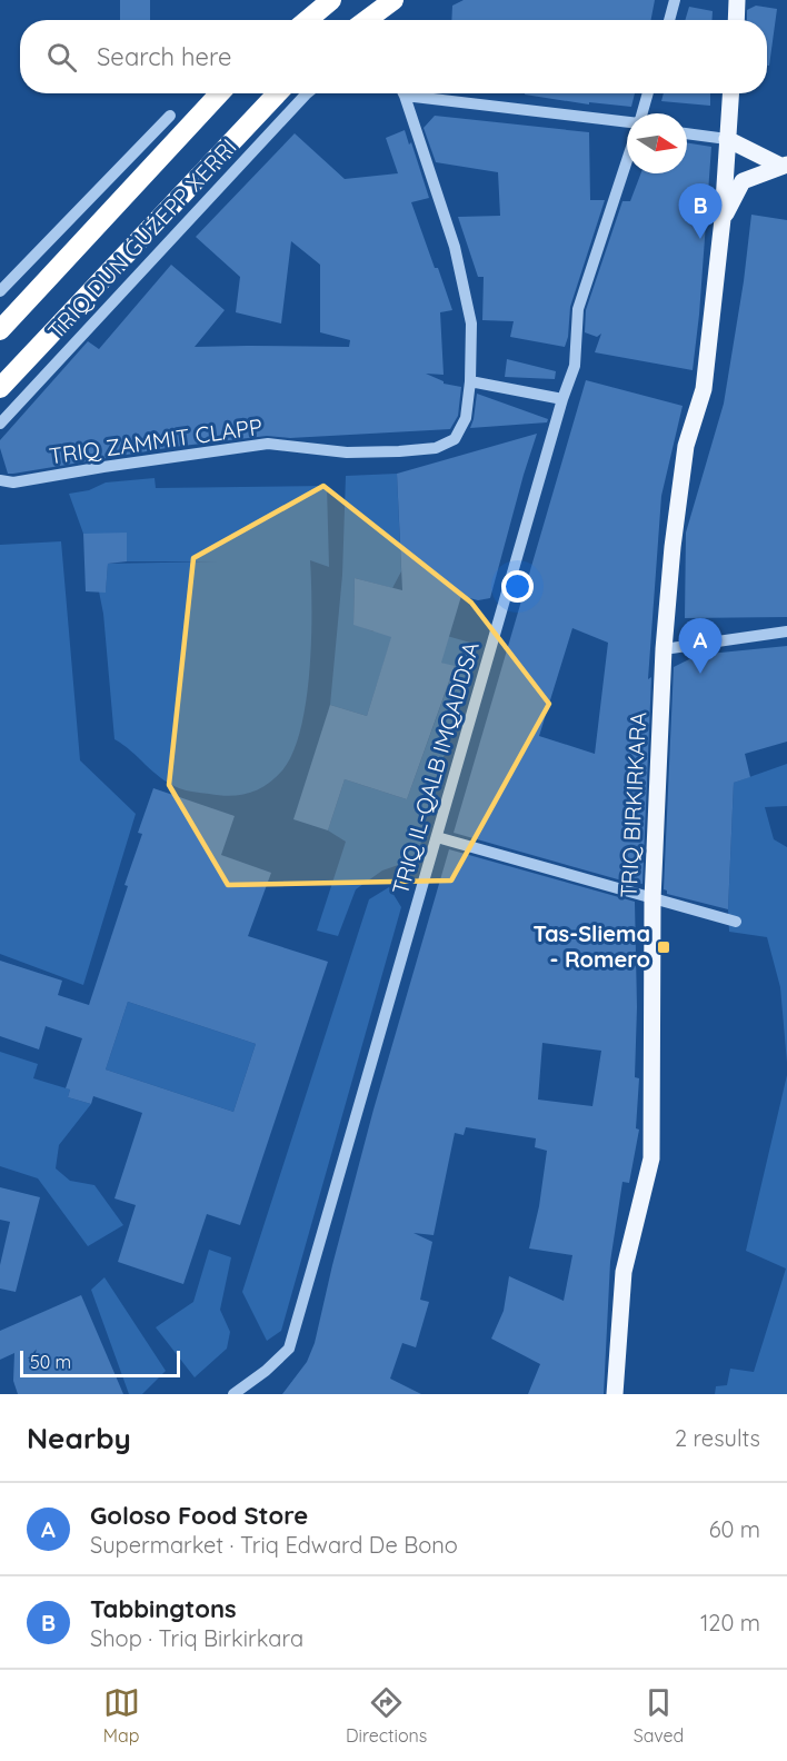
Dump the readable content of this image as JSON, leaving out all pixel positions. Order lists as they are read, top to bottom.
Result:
{
  "streets": {
    "main road": ["TRIQ BIRKIRKARA"],
    "street": ["TRIQ DUN ǴUŹEPP XERRI", "TRIQ ZAMMIT CLAPP", "TRIQ IL-QALB IMQADDSA"]
  },
  "places": {
    "transit": ["Tas-Sliema - Romero"]
  },
  "scale_bar": "50 m",
  "north": "right",
  "page": {
    "search": "Search here",
    "pins": ["B", "A"],
    "scale": "50 m",
    "heading": ["Nearby", "2 results"],
    "list": [
      {
        "mark": "A",
        "name": "Goloso Food Store",
        "note": "Supermarket · Triq Edward De Bono",
        "value": "60 m"
      },
      {
        "mark": "B",
        "name": "Tabbingtons",
        "note": "Shop · Triq Birkirkara",
        "value": "120 m"
      }
    ],
    "nav": ["Map", "Directions", "Saved"]
  }
}
